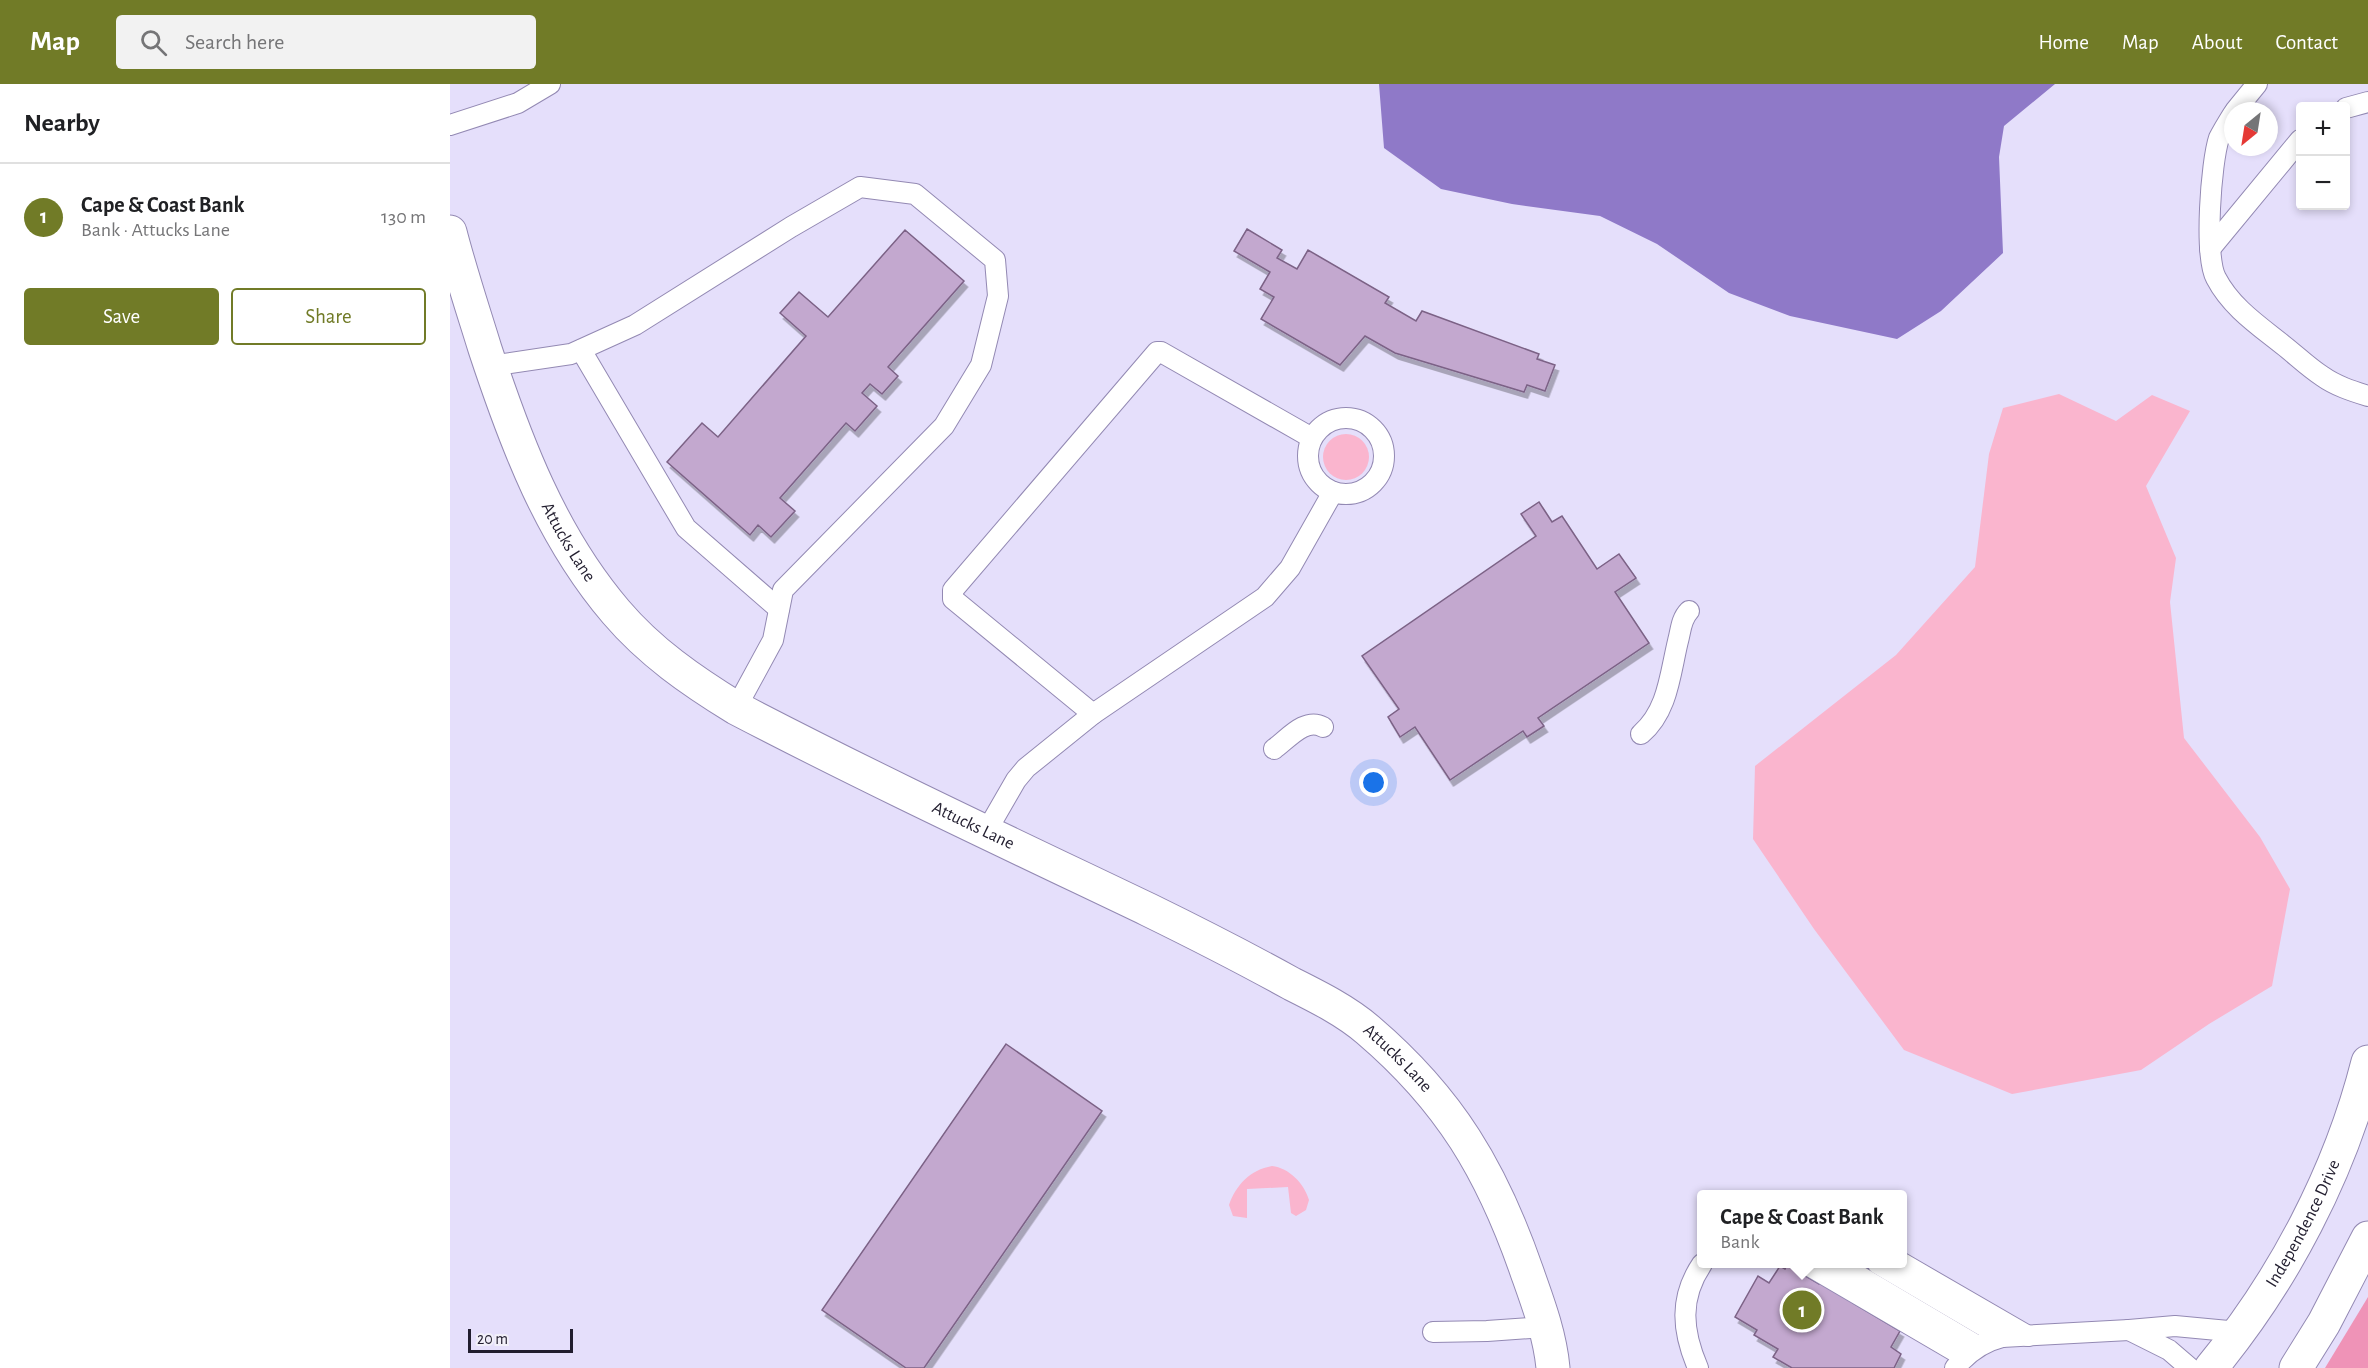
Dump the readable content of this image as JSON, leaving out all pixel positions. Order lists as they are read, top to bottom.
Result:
{
  "streets": {
    "street": ["Attucks Lane", "Independence Drive"]
  },
  "scale_bar": "20 m",
  "north": "bottom left",
  "page": {
    "header": "Map",
    "search": "Search here",
    "nav": [
      "Home",
      "Map",
      "About",
      "Contact"
    ],
    "heading": "Nearby",
    "map_buttons": ["+", "−"],
    "list": [
      {
        "mark": "1",
        "name": "Cape & Coast Bank",
        "note": "Bank · Attucks Lane",
        "value": "130 m"
      }
    ],
    "buttons": ["Save", "Share"],
    "popup": ["Cape & Coast Bank", "Bank"],
    "pins": "1",
    "scale": "20 m"
  }
}
